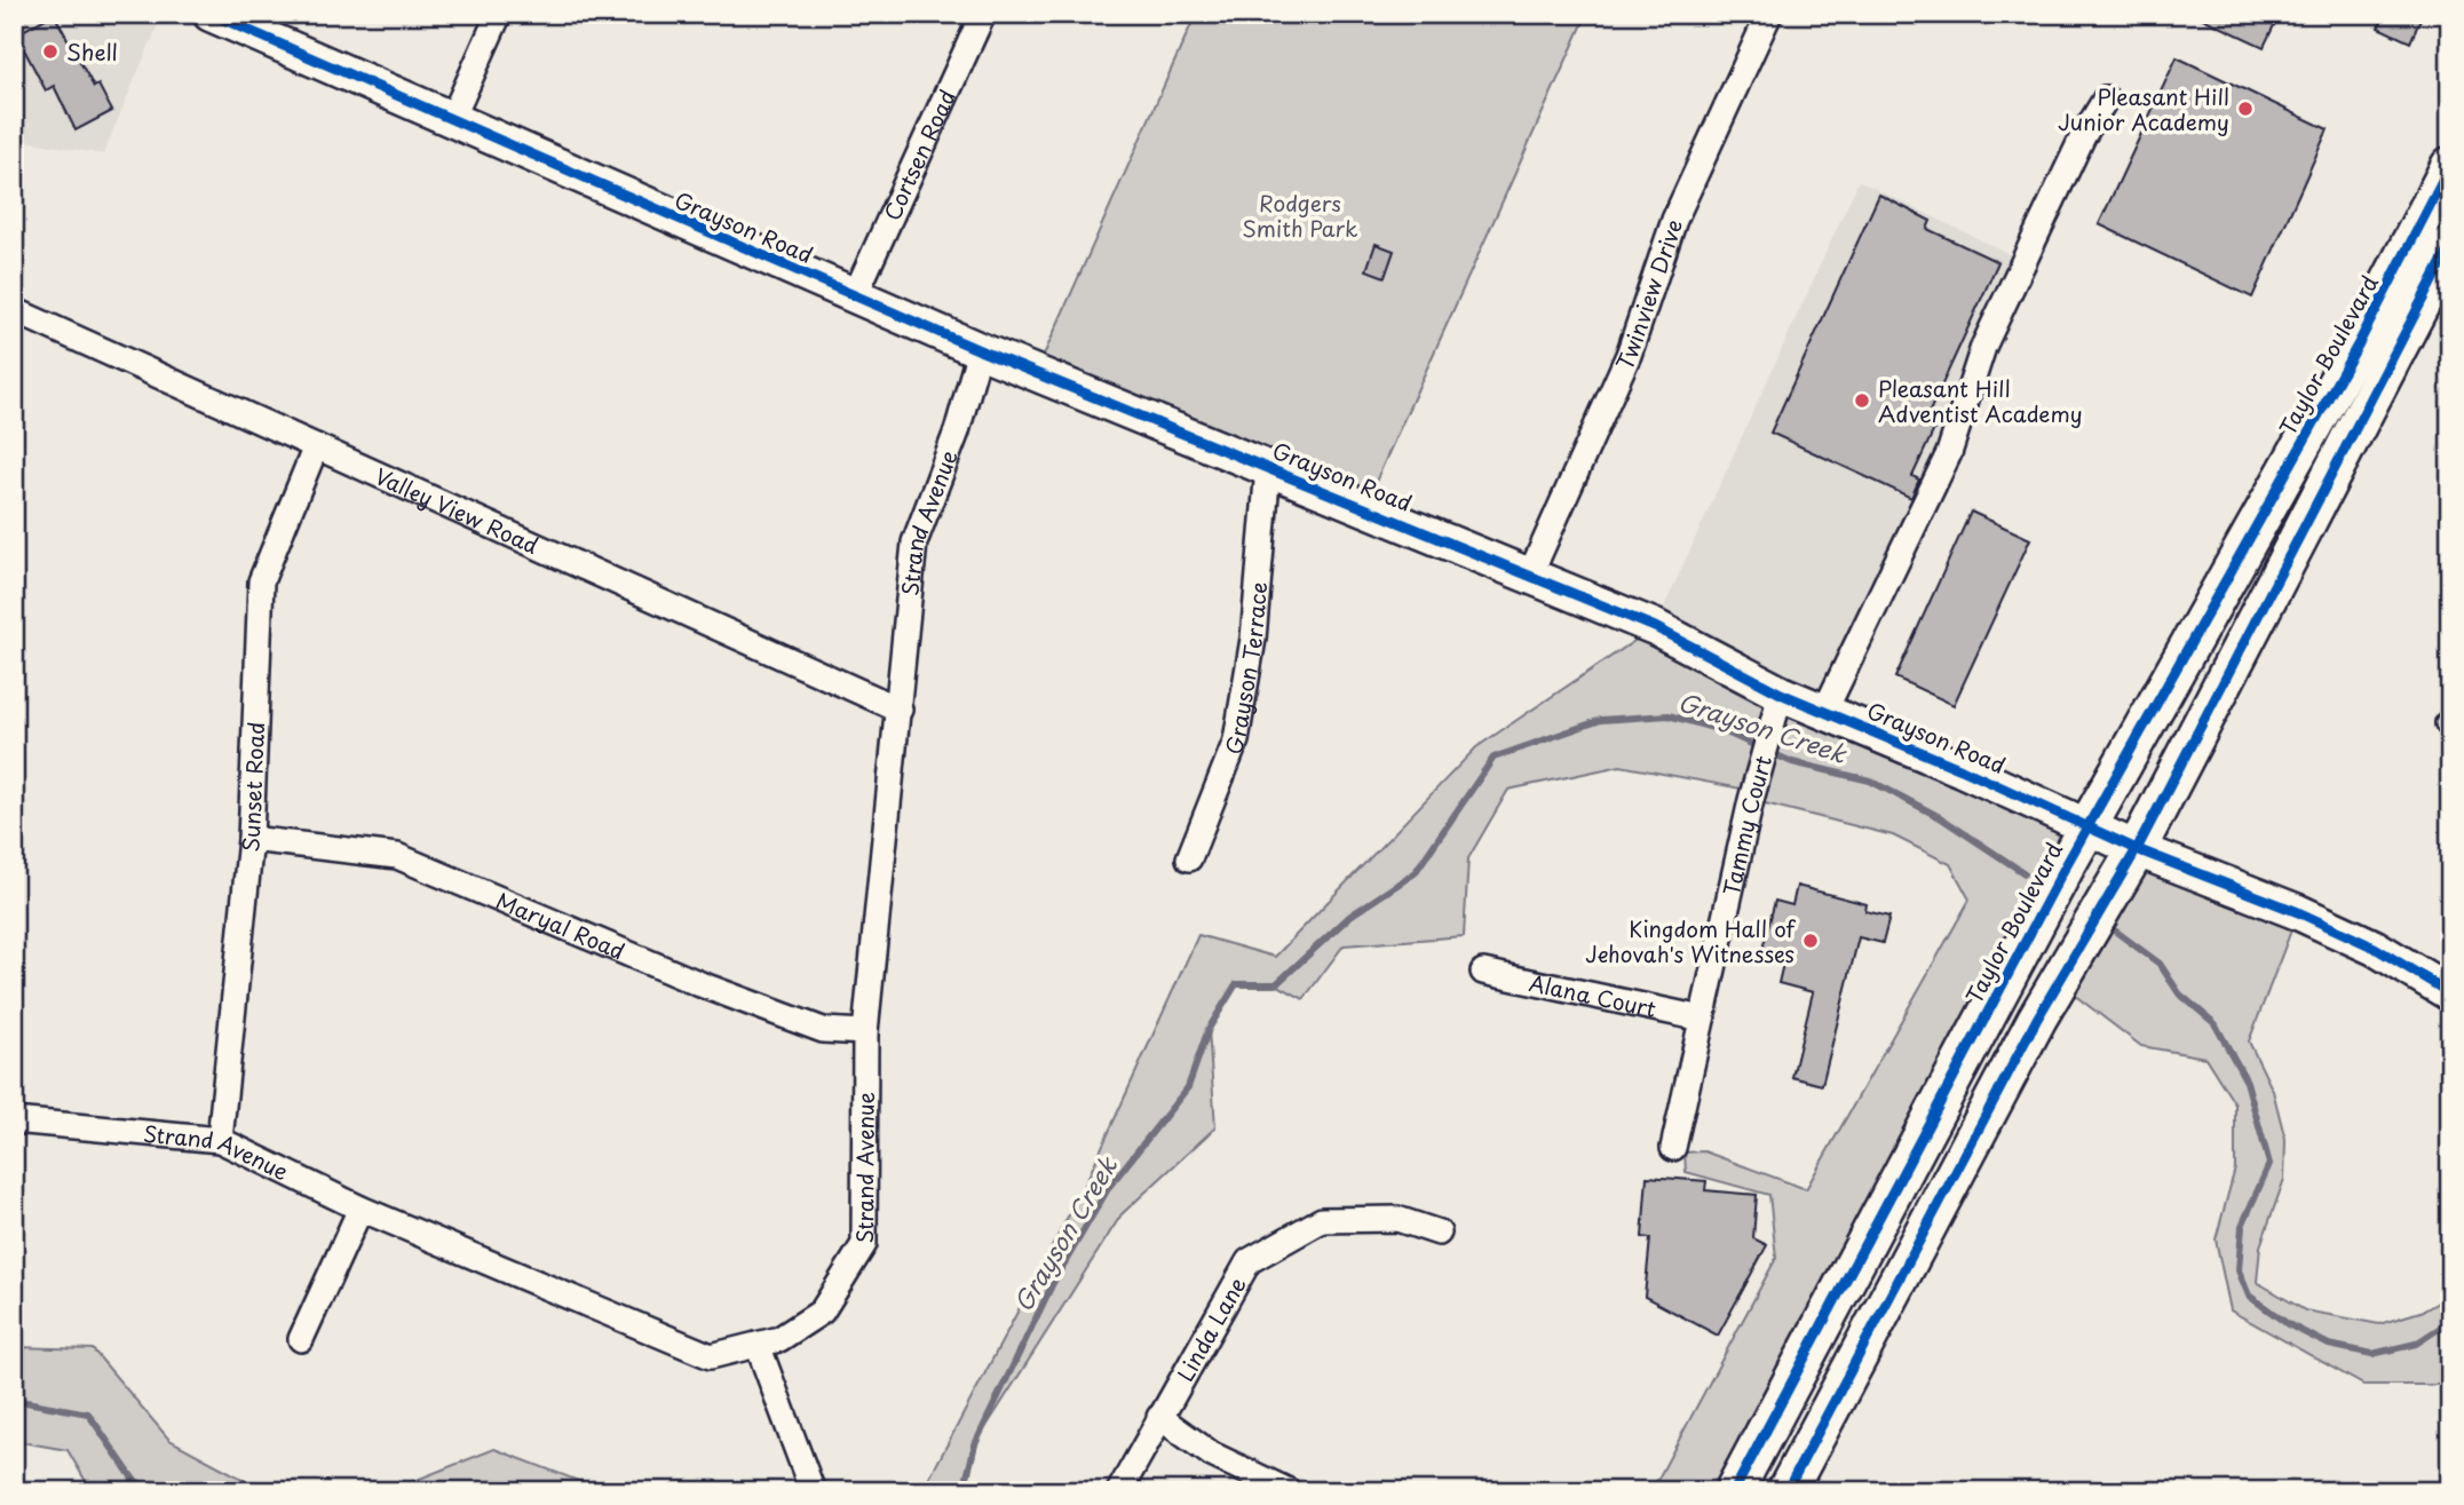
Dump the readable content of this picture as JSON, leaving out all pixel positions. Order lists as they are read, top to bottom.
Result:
{
  "streets": {
    "main road": ["Taylor Boulevard"],
    "street": [
      "Cortsen Road",
      "Grayson Road",
      "Twinview Drive",
      "Valley View Road",
      "Strand Avenue",
      "Grayson Terrace",
      "Sunset Road",
      "Tammy Court",
      "Maryal Road",
      "Alana Court",
      "Linda Lane"
    ]
  },
  "crossings": [
    ["Cortsen Road", "Grayson Road"],
    ["Grayson Road", "Twinview Drive"],
    ["Grayson Road", "Taylor Boulevard"],
    ["Grayson Road", "Strand Avenue"],
    ["Grayson Road", "Grayson Terrace"],
    ["Grayson Road", "Tammy Court"],
    ["Valley View Road", "Strand Avenue"],
    ["Valley View Road", "Sunset Road"],
    ["Strand Avenue", "Sunset Road"],
    ["Strand Avenue", "Maryal Road"],
    ["Sunset Road", "Maryal Road"],
    ["Tammy Court", "Alana Court"]
  ],
  "water": ["Grayson Creek"],
  "parks": ["Rodgers Smith Park"],
  "places": [
    "Shell",
    "Pleasant Hill Junior Academy",
    "Pleasant Hill Adventist Academy",
    "Kingdom Hall of Jehovah's Witnesses"
  ]
}
